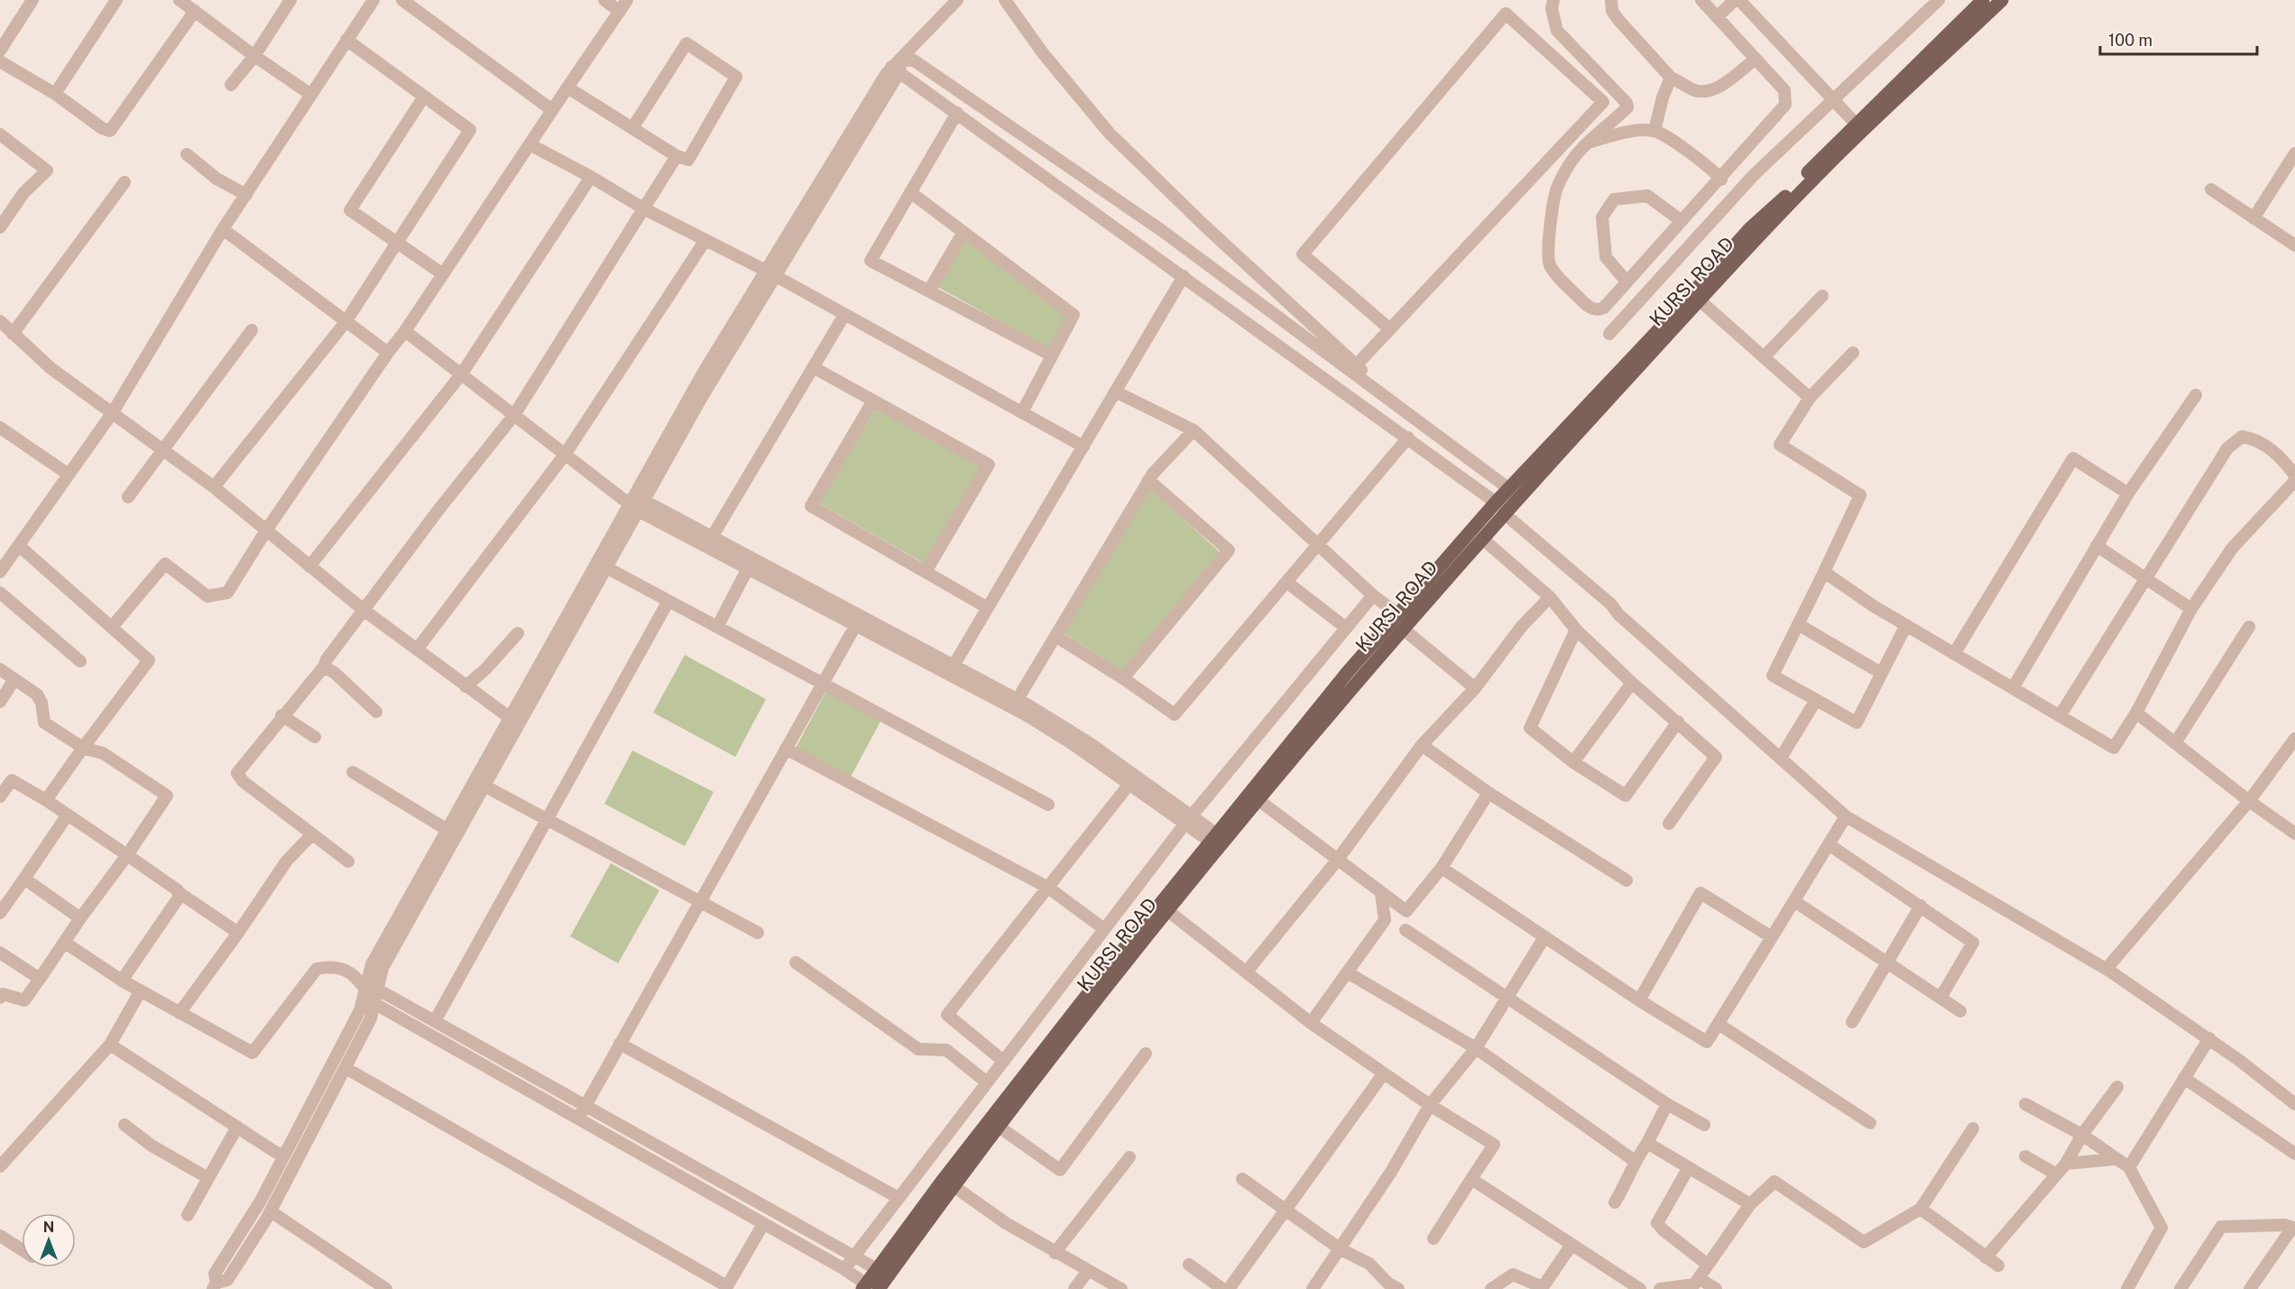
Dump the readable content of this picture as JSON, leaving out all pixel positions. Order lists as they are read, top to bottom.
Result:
{
  "streets": {
    "main road": ["KURSI ROAD"]
  },
  "scale_bar": "100 m",
  "north": "top"
}
